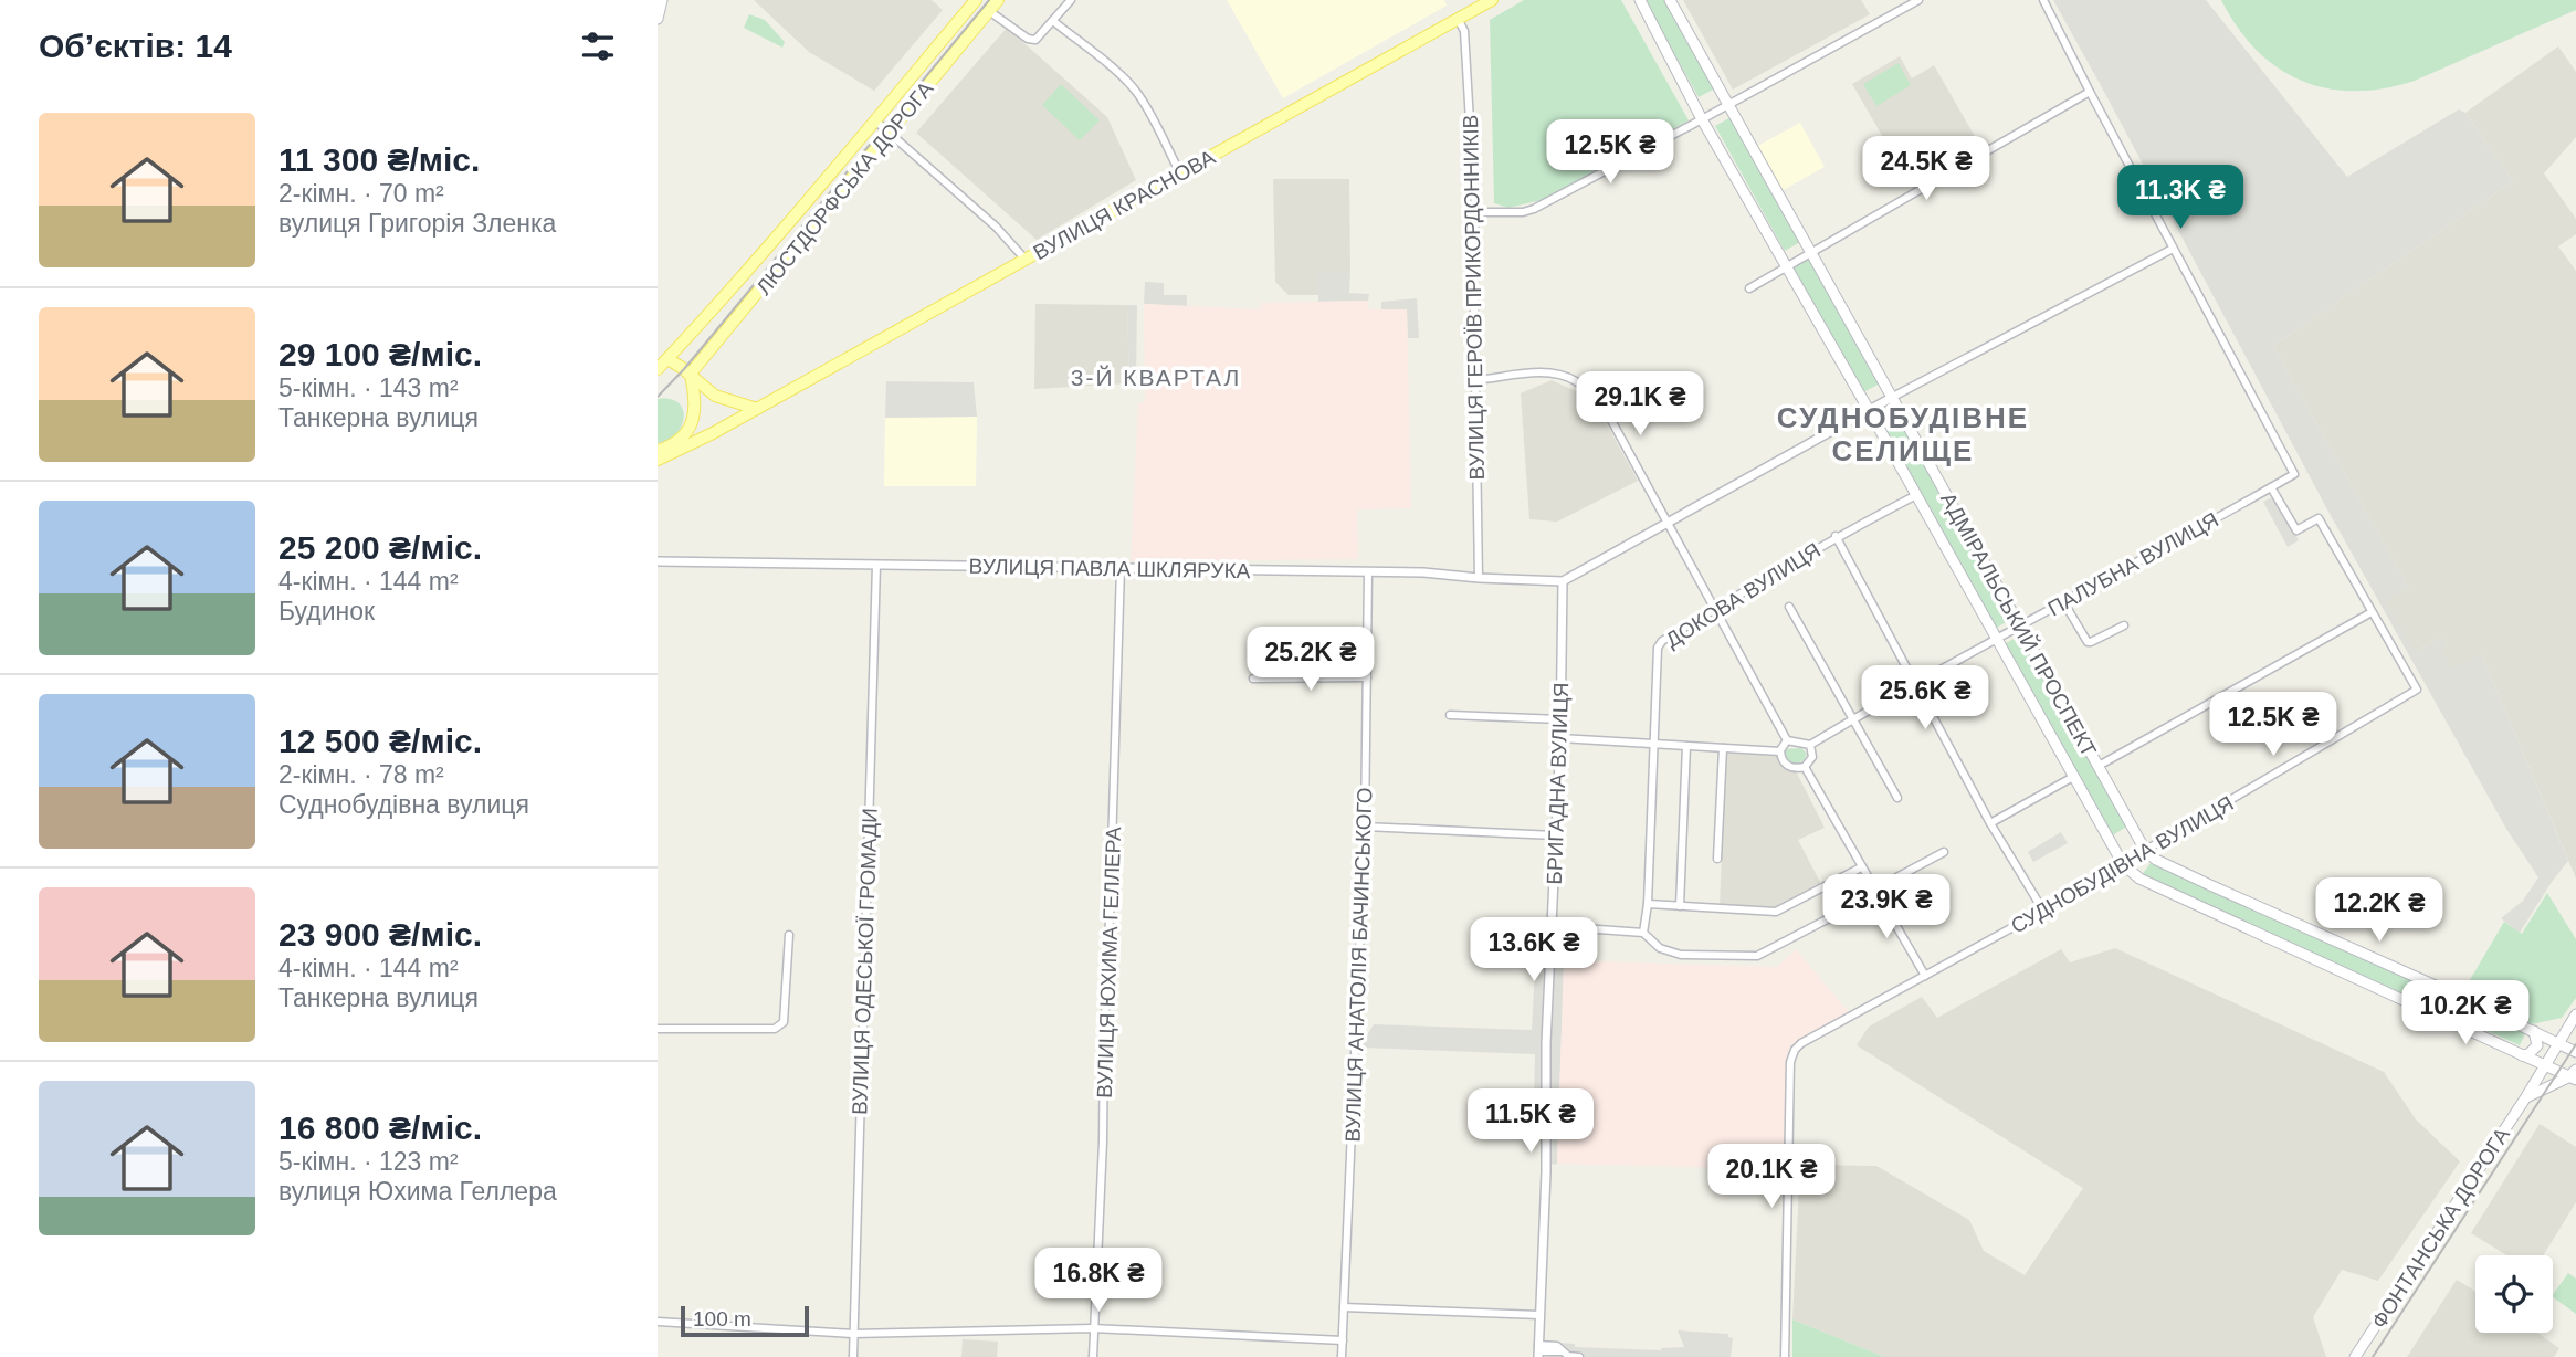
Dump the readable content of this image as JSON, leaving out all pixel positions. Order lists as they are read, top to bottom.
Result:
{
  "streets": {
    "main road": [
      "ЛЮСТДОРФСЬКА ДОРОГА",
      "ВУЛИЦЯ КРАСНОВА",
      "АДМІРАЛЬСЬКИЙ ПРОСПЕКТ",
      "ФОНТАНСЬКА ДОРОГА"
    ],
    "street": [
      "ВУЛИЦЯ ГЕРОЇВ ПРИКОРДОННИКІВ",
      "ПАЛУБНА ВУЛИЦЯ",
      "ВУЛИЦЯ ПАВЛА ШКЛЯРУКА",
      "ДОКОВА ВУЛИЦЯ",
      "БРИГАДНА ВУЛИЦЯ",
      "СУДНОБУДІВНА ВУЛИЦЯ",
      "ВУЛИЦЯ ОДЕСЬКОЇ ГРОМАДИ",
      "ВУЛИЦЯ ЮХИМА ГЕЛЛЕРА",
      "ВУЛИЦЯ АНАТОЛІЯ БАЧИНСЬКОГО"
    ]
  },
  "crossings": [
    ["ВУЛИЦЯ КРАСНОВА", "ВУЛИЦЯ ГЕРОЇВ ПРИКОРДОННИКІВ"],
    ["ВУЛИЦЯ ГЕРОЇВ ПРИКОРДОННИКІВ", "ВУЛИЦЯ ПАВЛА ШКЛЯРУКА"],
    ["ПАЛУБНА ВУЛИЦЯ", "АДМІРАЛЬСЬКИЙ ПРОСПЕКТ"],
    ["ВУЛИЦЯ ПАВЛА ШКЛЯРУКА", "БРИГАДНА ВУЛИЦЯ"],
    ["ВУЛИЦЯ ПАВЛА ШКЛЯРУКА", "ВУЛИЦЯ ОДЕСЬКОЇ ГРОМАДИ"],
    ["ВУЛИЦЯ ПАВЛА ШКЛЯРУКА", "ВУЛИЦЯ ЮХИМА ГЕЛЛЕРА"],
    ["ВУЛИЦЯ ПАВЛА ШКЛЯРУКА", "ВУЛИЦЯ АНАТОЛІЯ БАЧИНСЬКОГО"],
    ["ДОКОВА ВУЛИЦЯ", "АДМІРАЛЬСЬКИЙ ПРОСПЕКТ"],
    ["АДМІРАЛЬСЬКИЙ ПРОСПЕКТ", "СУДНОБУДІВНА ВУЛИЦЯ"],
    ["АДМІРАЛЬСЬКИЙ ПРОСПЕКТ", "ФОНТАНСЬКА ДОРОГА"]
  ],
  "districts": ["3-Й КВАРТАЛ", "СУДНОБУДІВНЕ СЕЛИЩЕ"],
  "scale_bar": "100 m",
  "page": {
    "heading": "Об’єктів: 14",
    "list": [
      {
        "name": "11 300 ₴/міс.",
        "note": "2-кімн. · 70 m² · вулиця Григорія Зленка"
      },
      {
        "name": "29 100 ₴/міс.",
        "note": "5-кімн. · 143 m² · Танкерна вулиця"
      },
      {
        "name": "25 200 ₴/міс.",
        "note": "4-кімн. · 144 m² · Будинок"
      },
      {
        "name": "12 500 ₴/міс.",
        "note": "2-кімн. · 78 m² · Суднобудівна вулиця"
      },
      {
        "name": "23 900 ₴/міс.",
        "note": "4-кімн. · 144 m² · Танкерна вулиця"
      },
      {
        "name": "16 800 ₴/міс.",
        "note": "5-кімн. · 123 m² · вулиця Юхима Геллера"
      }
    ],
    "price": [
      "12.5K ₴",
      "24.5K ₴",
      "11.3K ₴",
      "29.1K ₴",
      "25.2K ₴",
      "25.6K ₴",
      "12.5K ₴",
      "23.9K ₴",
      "12.2K ₴",
      "13.6K ₴",
      "10.2K ₴",
      "11.5K ₴",
      "20.1K ₴",
      "16.8K ₴"
    ],
    "scale": "100 m"
  }
}
